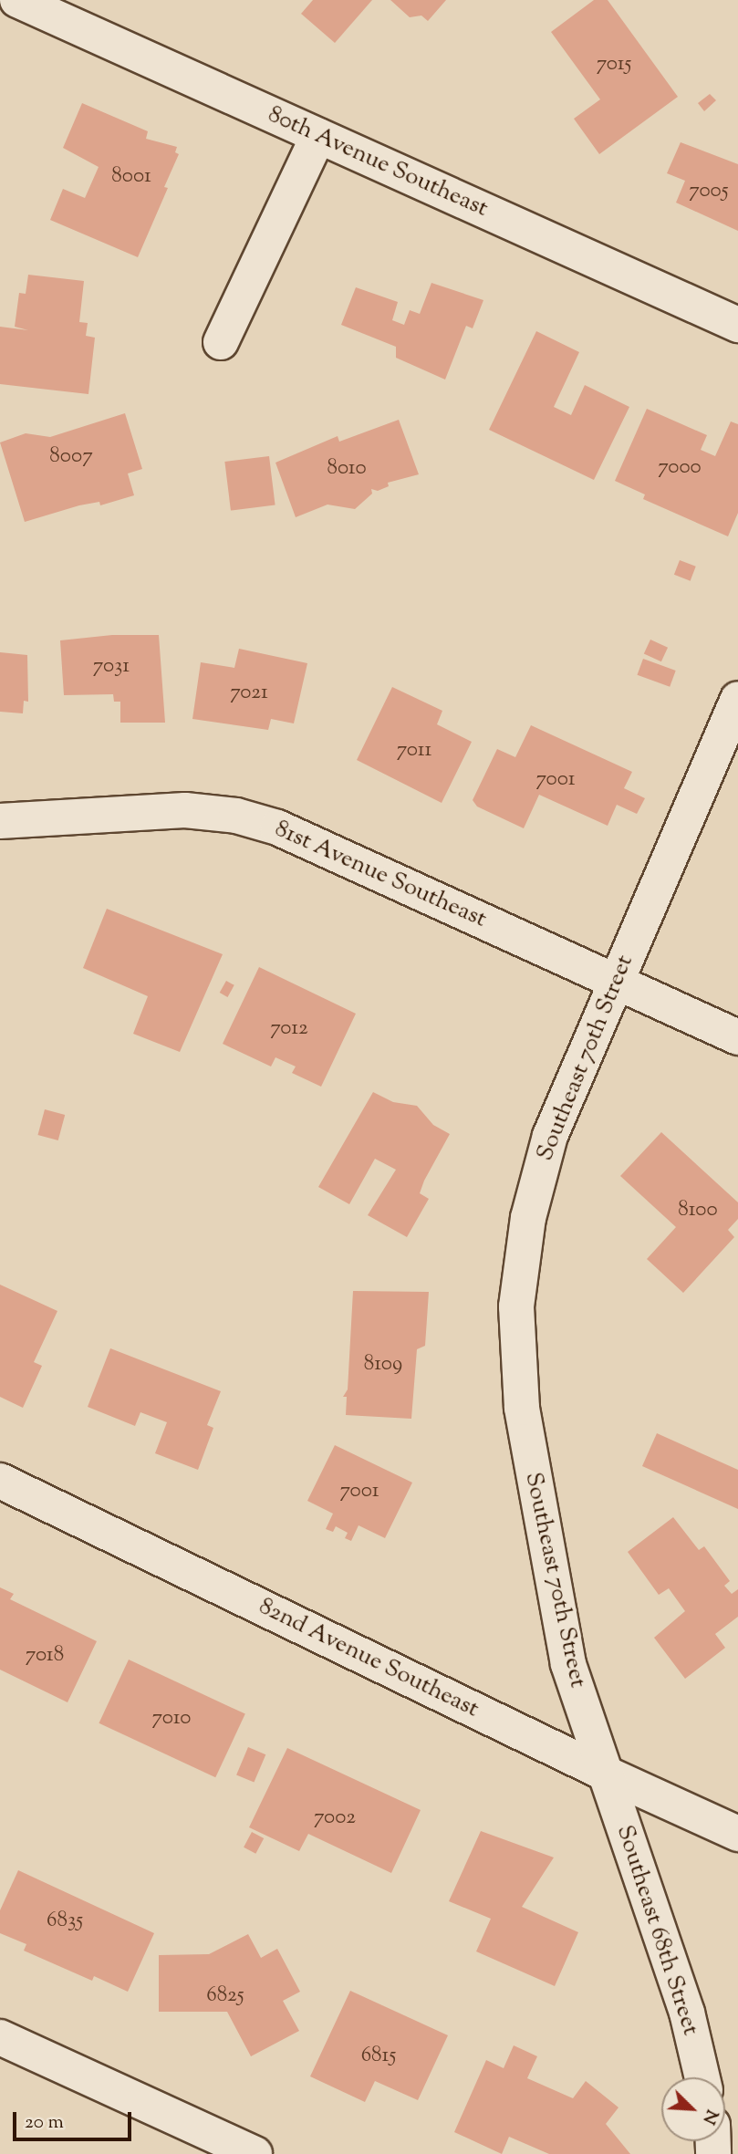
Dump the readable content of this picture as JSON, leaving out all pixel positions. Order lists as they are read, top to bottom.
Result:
{
  "streets": {
    "street": [
      "80th Avenue Southeast",
      "81st Avenue Southeast",
      "Southeast 70th Street",
      "82nd Avenue Southeast",
      "Southeast 68th Street"
    ]
  },
  "crossings": [
    ["81st Avenue Southeast", "Southeast 70th Street"],
    ["Southeast 70th Street", "82nd Avenue Southeast"],
    ["Southeast 70th Street", "Southeast 68th Street"],
    ["82nd Avenue Southeast", "Southeast 68th Street"]
  ],
  "house_numbers": [
    "7015",
    "8001",
    "7005",
    "8007",
    "7000",
    "8010",
    "7031",
    "7021",
    "7011",
    "7001",
    "7012",
    "8100",
    "8109",
    "7001",
    "7018",
    "7010",
    "7002",
    "6835",
    "6825",
    "6815"
  ],
  "scale_bar": "20 m",
  "north": "bottom right"
}
